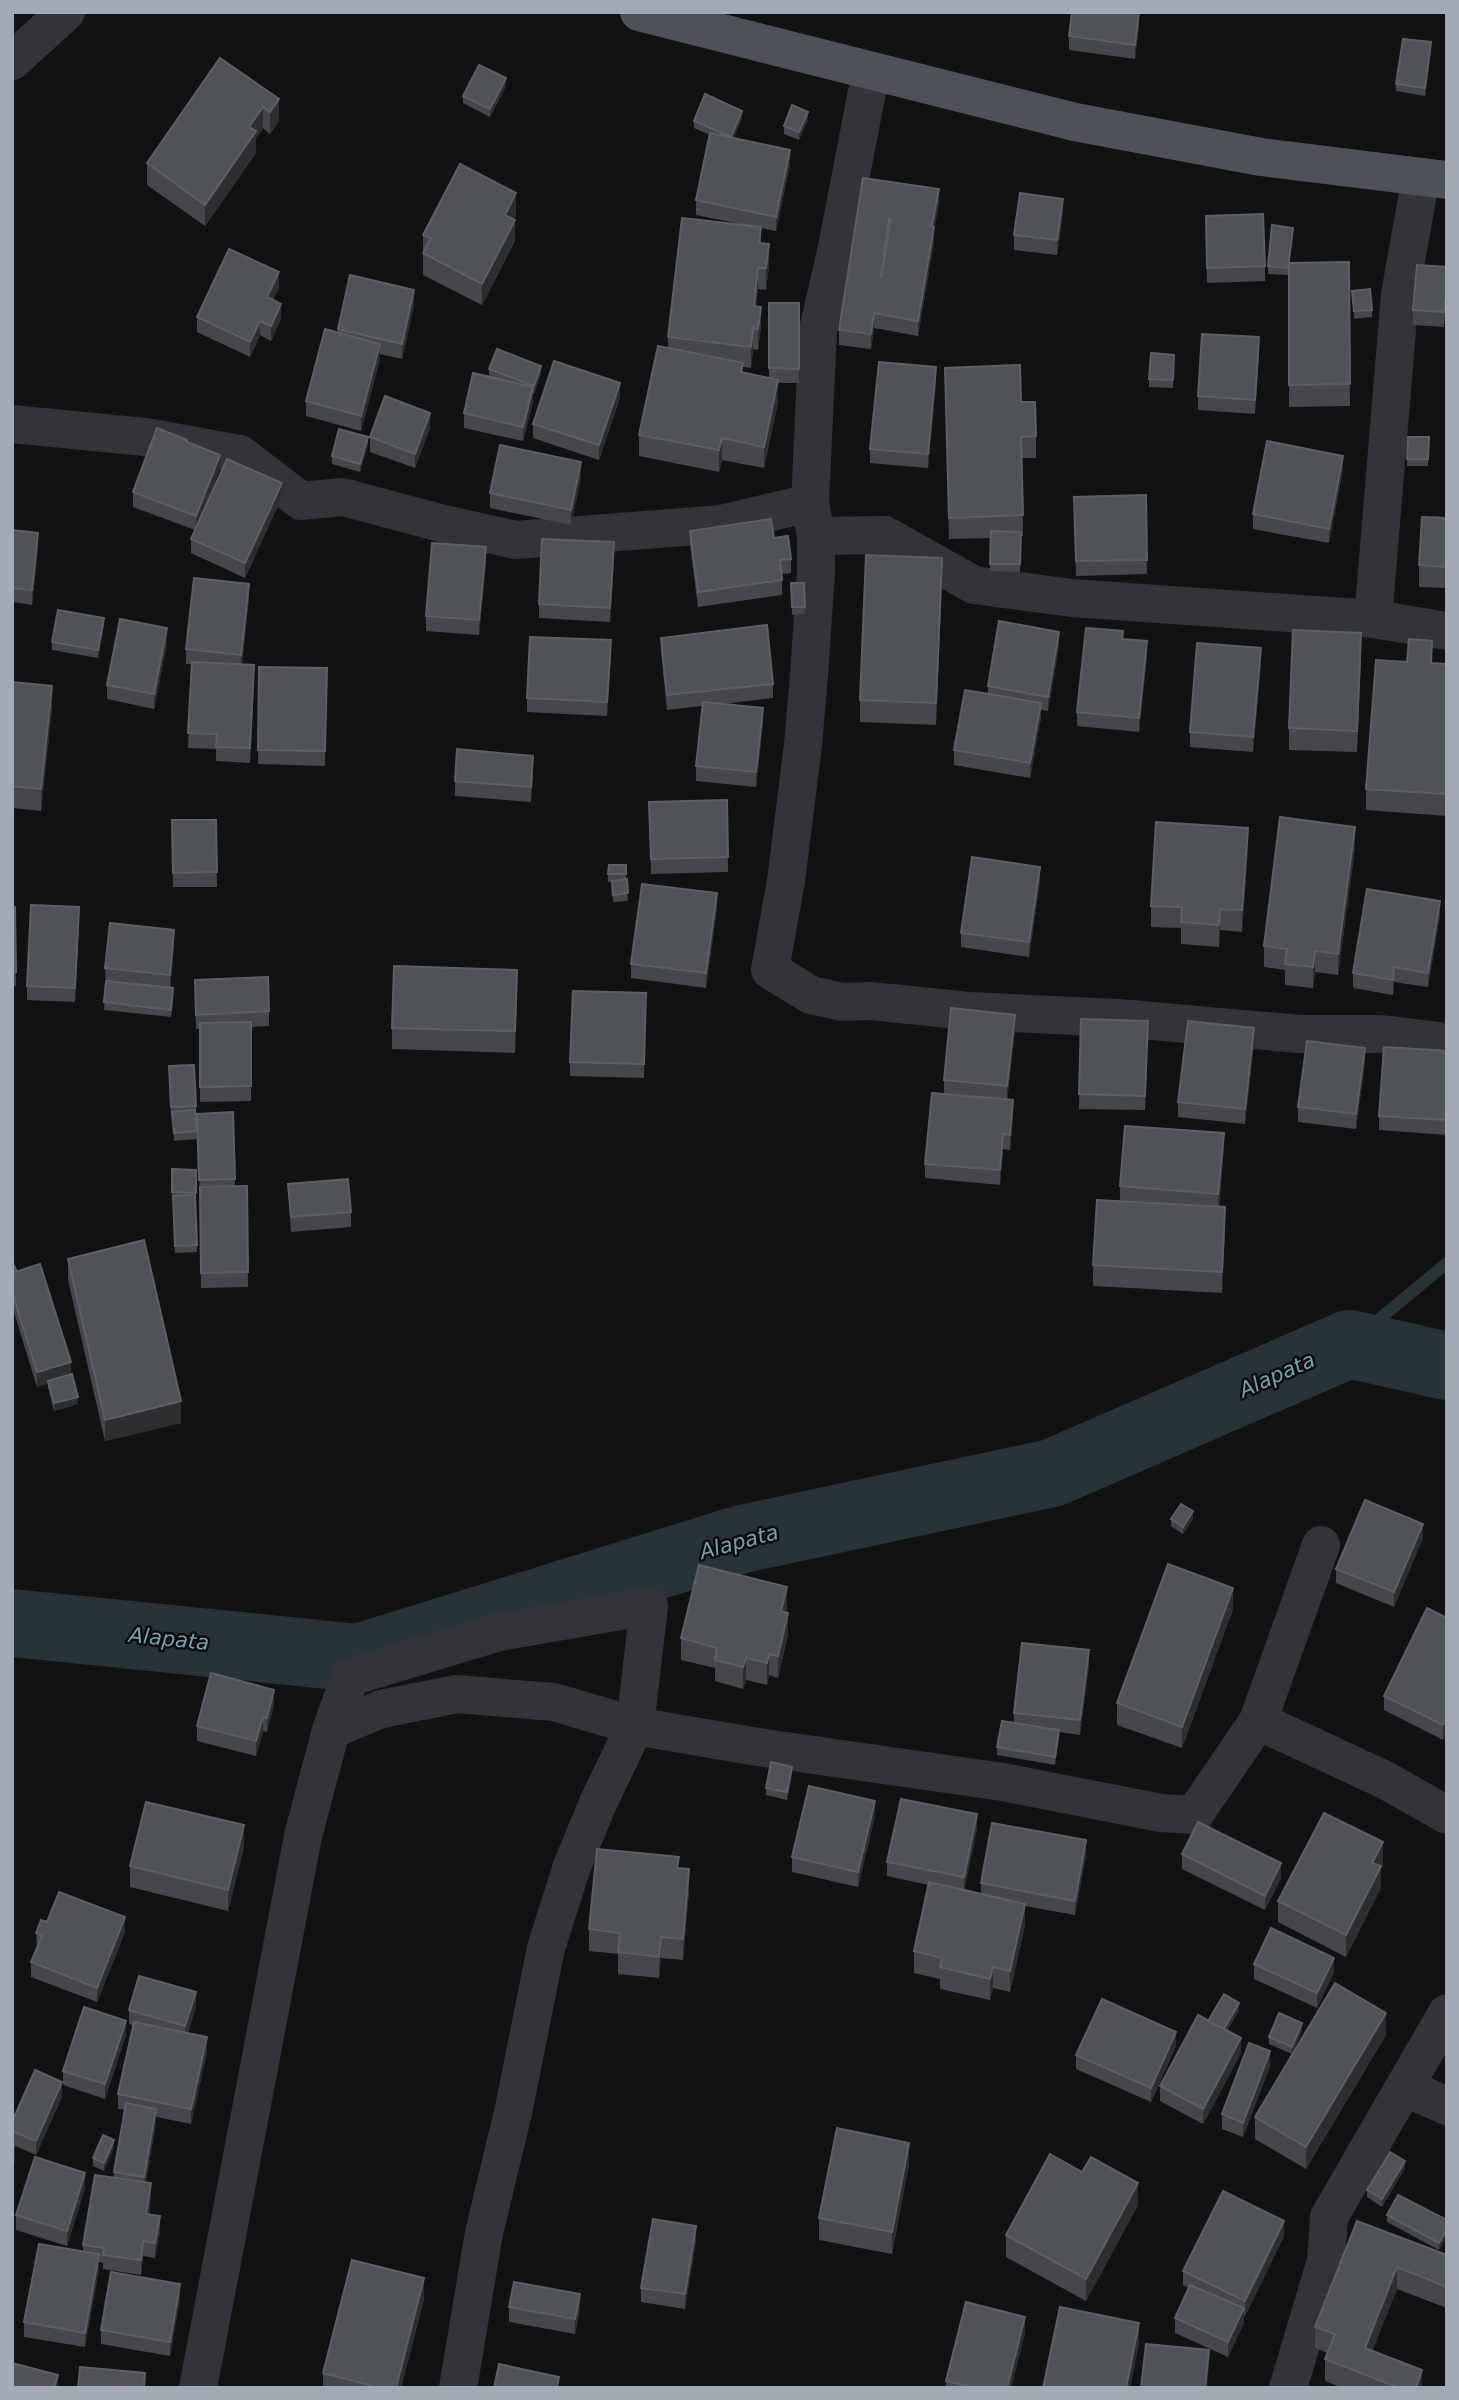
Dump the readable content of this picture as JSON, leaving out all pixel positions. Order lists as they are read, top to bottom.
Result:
{
  "water": ["Alapata"]
}
